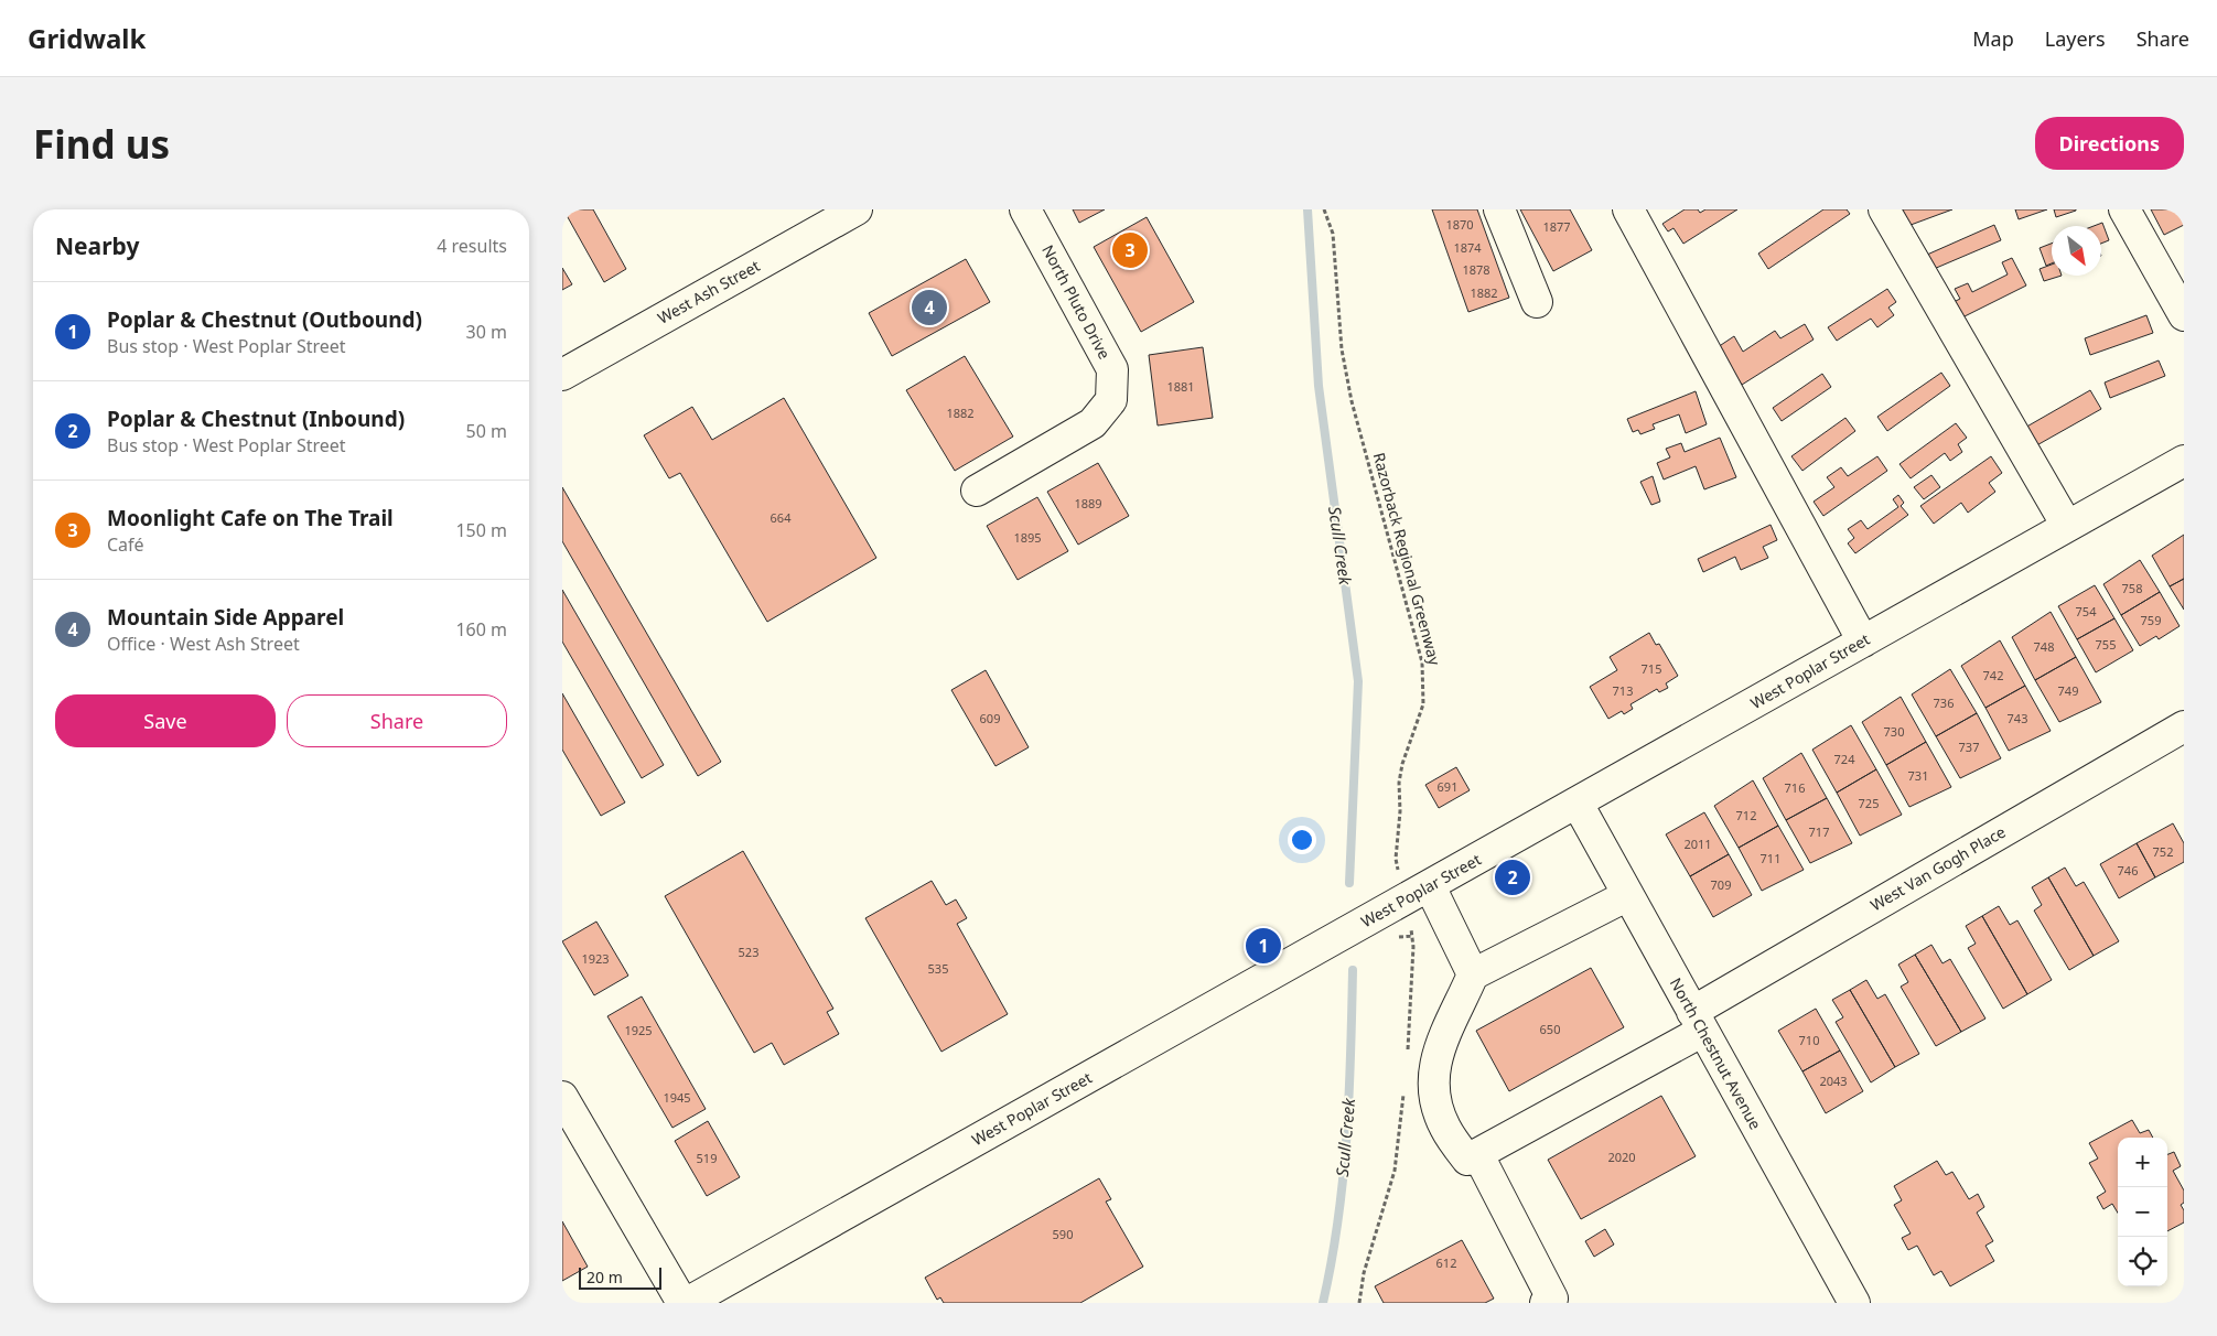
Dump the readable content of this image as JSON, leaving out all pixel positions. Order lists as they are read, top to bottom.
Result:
{
  "streets": {
    "street": [
      "West Ash Street",
      "North Pluto Drive",
      "West Poplar Street",
      "West Van Gogh Place",
      "North Chestnut Avenue"
    ],
    "path": ["Razorback Regional Greenway"]
  },
  "crossings": [
    ["Razorback Regional Greenway", "West Poplar Street"],
    ["West Poplar Street", "North Chestnut Avenue"],
    ["West Van Gogh Place", "North Chestnut Avenue"]
  ],
  "water": ["Scull Creek"],
  "house_numbers": [
    "1870",
    "1877",
    "1874",
    "1878",
    "1882",
    "1881",
    "1882",
    "1889",
    "664",
    "1895",
    "758",
    "754",
    "759",
    "755",
    "748",
    "715",
    "742",
    "713",
    "749",
    "736",
    "609",
    "743",
    "730",
    "737",
    "724",
    "731",
    "691",
    "716",
    "725",
    "712",
    "717",
    "2011",
    "752",
    "711",
    "746",
    "709",
    "523",
    "1923",
    "535",
    "650",
    "1925",
    "710",
    "2043",
    "1945",
    "2020",
    "519",
    "590",
    "612"
  ],
  "scale_bar": "20 m",
  "north": "bottom right",
  "page": {
    "header": "Gridwalk",
    "nav": ["Map", "Layers", "Share"],
    "buttons": [
      "Directions",
      ["Save", "Share"]
    ],
    "title": "Find us",
    "heading": ["Nearby", "4 results"],
    "pins": [
      "3",
      "4",
      "2",
      "1"
    ],
    "list": [
      {
        "mark": "1",
        "name": "Poplar & Chestnut (Outbound)",
        "note": "Bus stop · West Poplar Street",
        "value": "30 m"
      },
      {
        "mark": "2",
        "name": "Poplar & Chestnut (Inbound)",
        "note": "Bus stop · West Poplar Street",
        "value": "50 m"
      },
      {
        "mark": "3",
        "name": "Moonlight Cafe on The Trail",
        "note": "Café",
        "value": "150 m"
      },
      {
        "mark": "4",
        "name": "Mountain Side Apparel",
        "note": "Office · West Ash Street",
        "value": "160 m"
      }
    ],
    "map_buttons": ["+", "−"],
    "scale": "20 m"
  }
}
